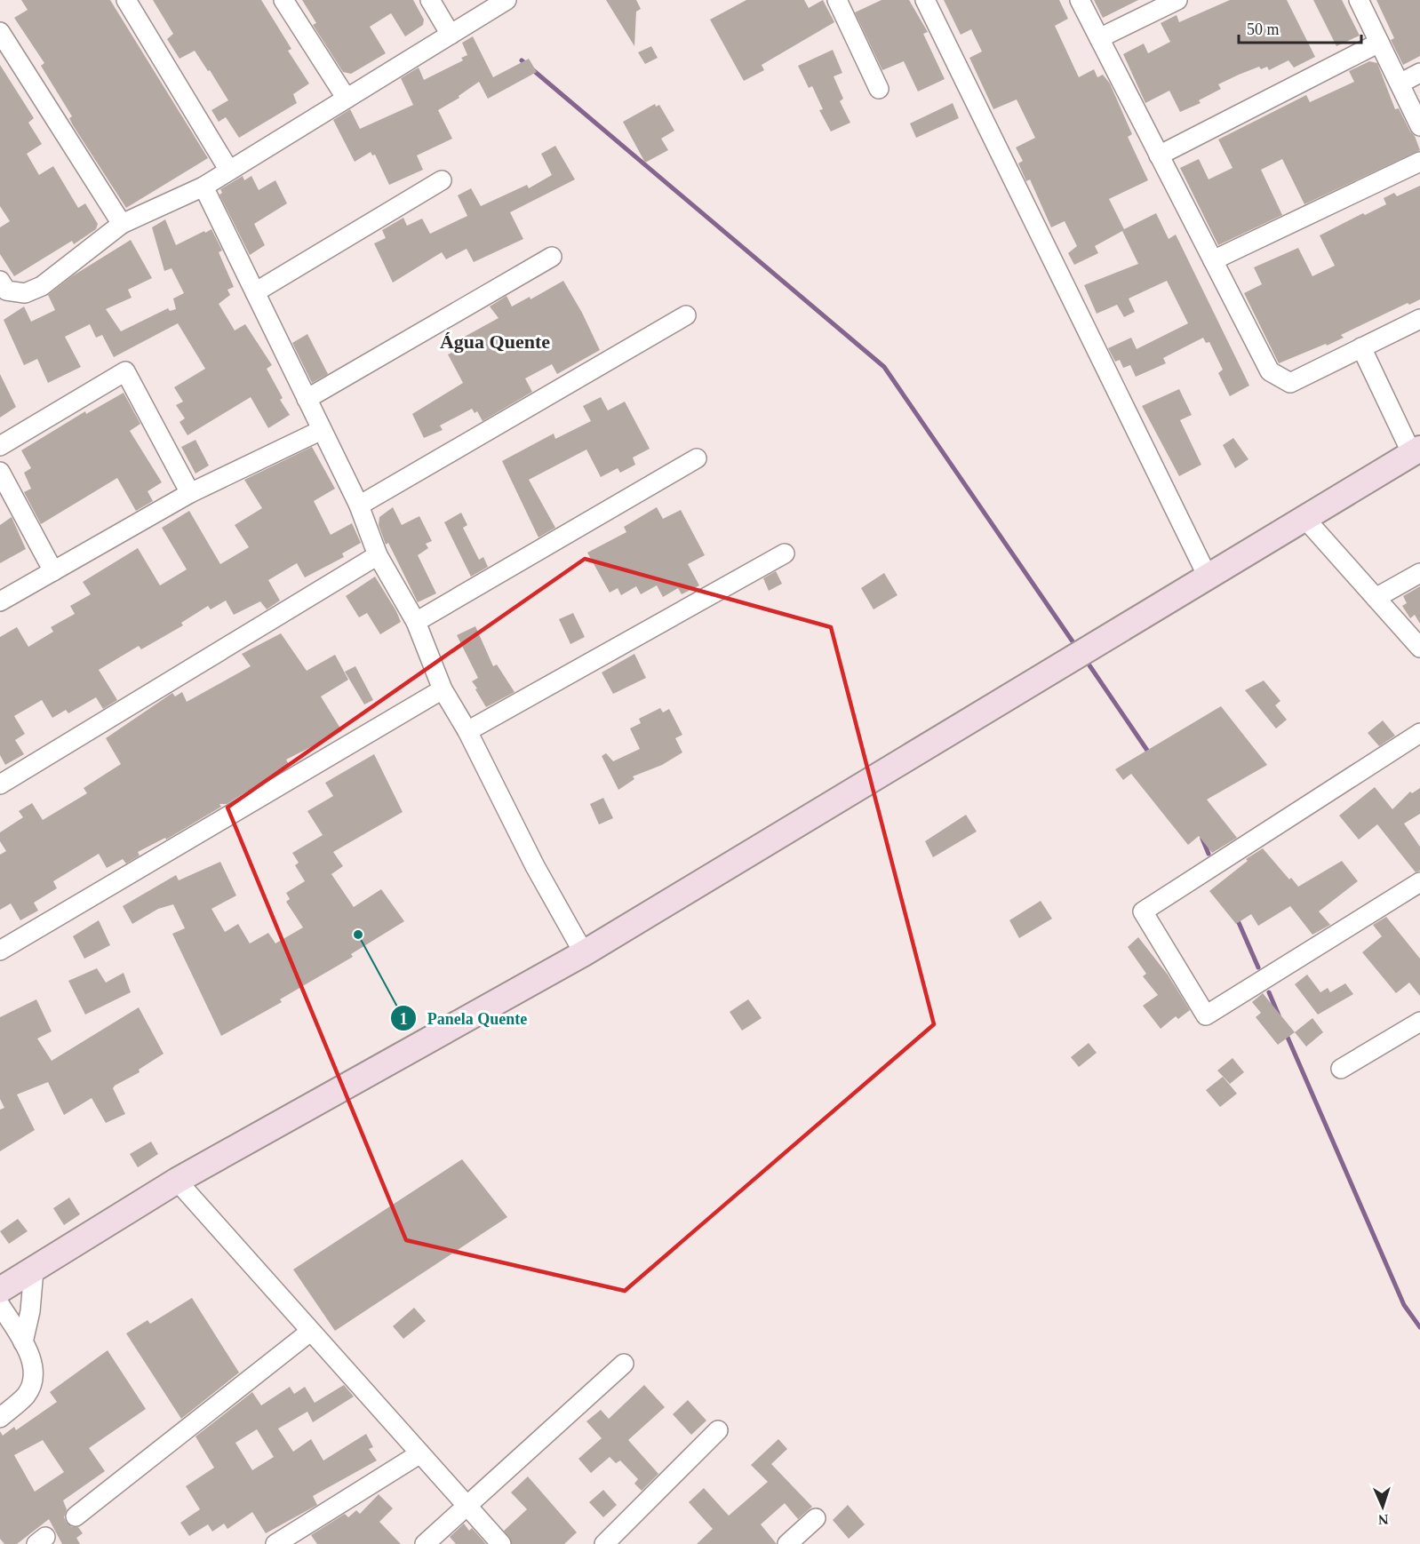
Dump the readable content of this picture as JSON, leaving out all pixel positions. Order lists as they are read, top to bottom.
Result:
{
  "districts": ["Água Quente"],
  "places": ["Panela Quente"],
  "scale_bar": "50 m",
  "north": "bottom"
}
